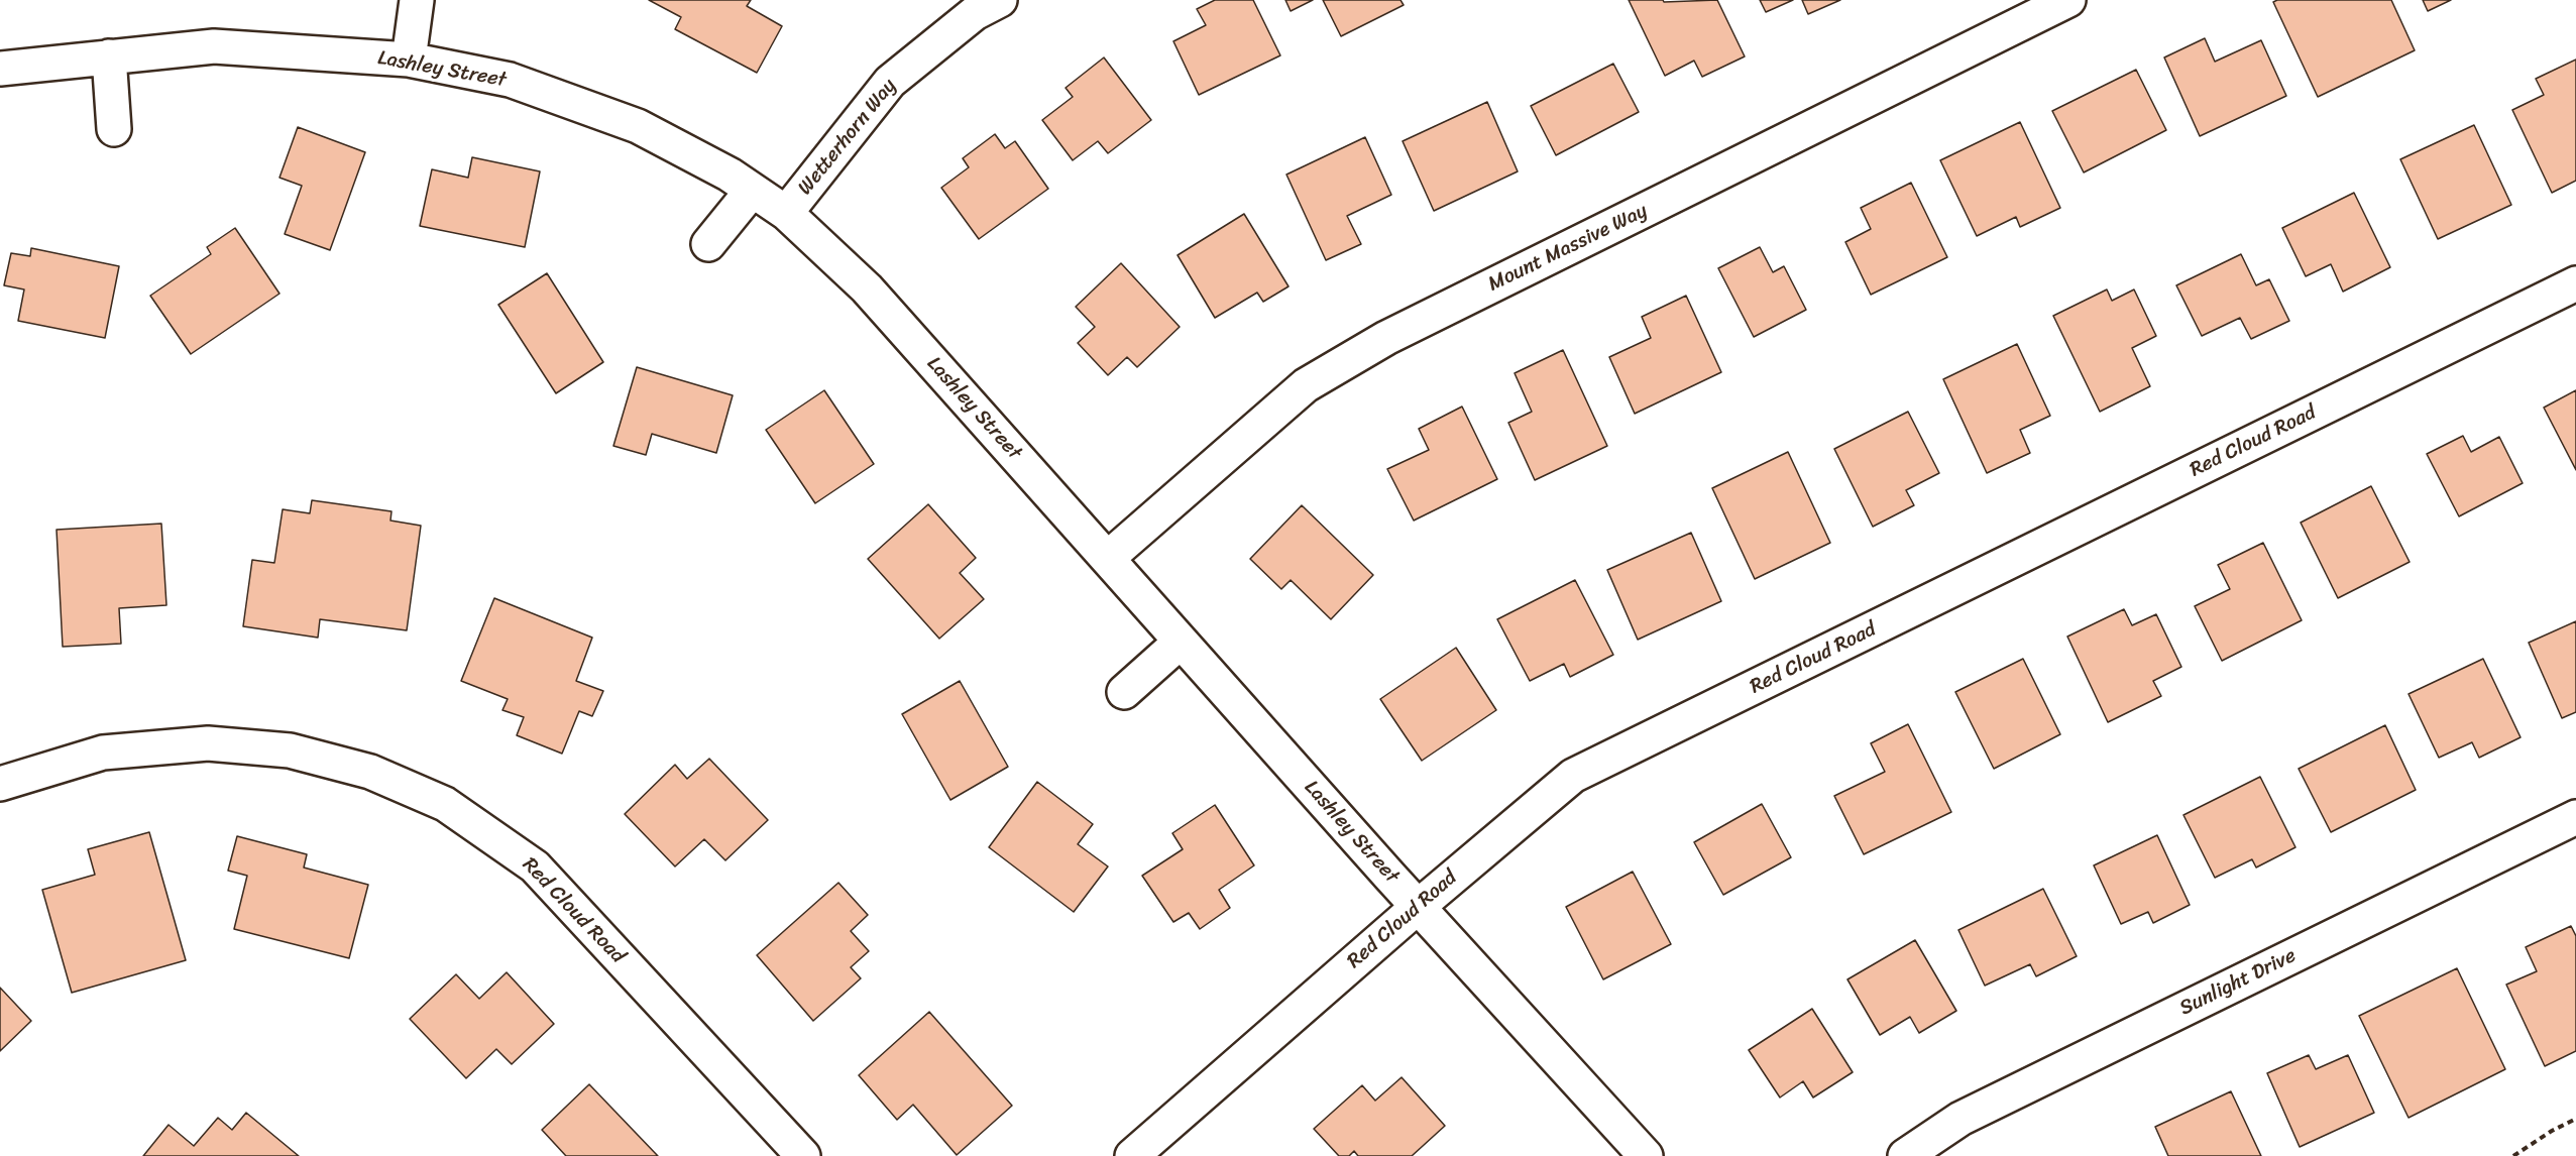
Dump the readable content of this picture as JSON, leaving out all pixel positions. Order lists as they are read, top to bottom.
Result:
{
  "streets": {
    "street": [
      "Lashley Street",
      "Wetterhorn Way",
      "Mount Massive Way",
      "Red Cloud Road",
      "Sunlight Drive"
    ]
  },
  "crossings": [
    ["Lashley Street", "Wetterhorn Way"],
    ["Lashley Street", "Mount Massive Way"],
    ["Lashley Street", "Red Cloud Road"]
  ]
}
